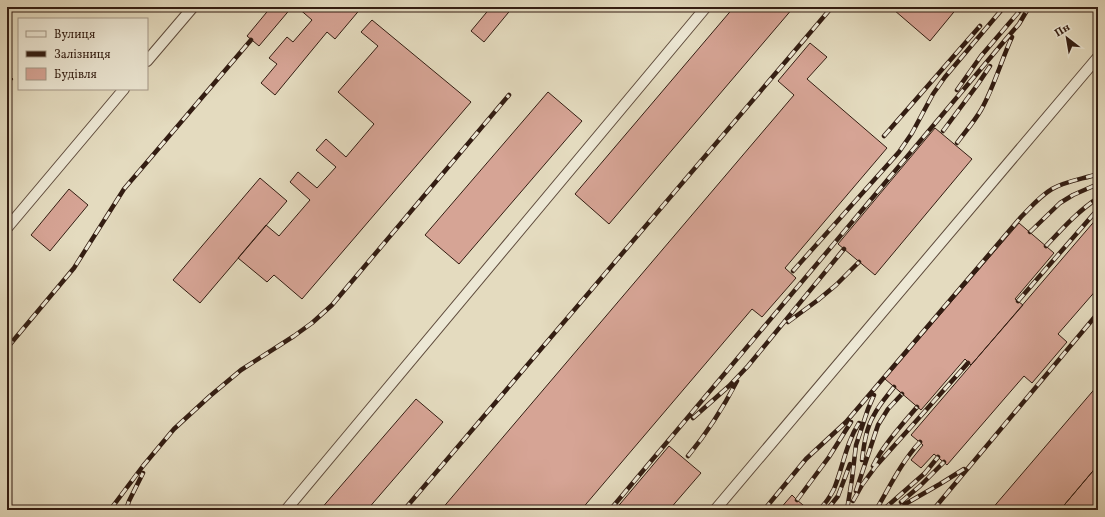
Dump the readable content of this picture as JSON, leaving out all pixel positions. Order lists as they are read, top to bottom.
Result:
{
  "legend": ["Вулиця", "Залізниця", "Будівля"],
  "north": "top left"
}
